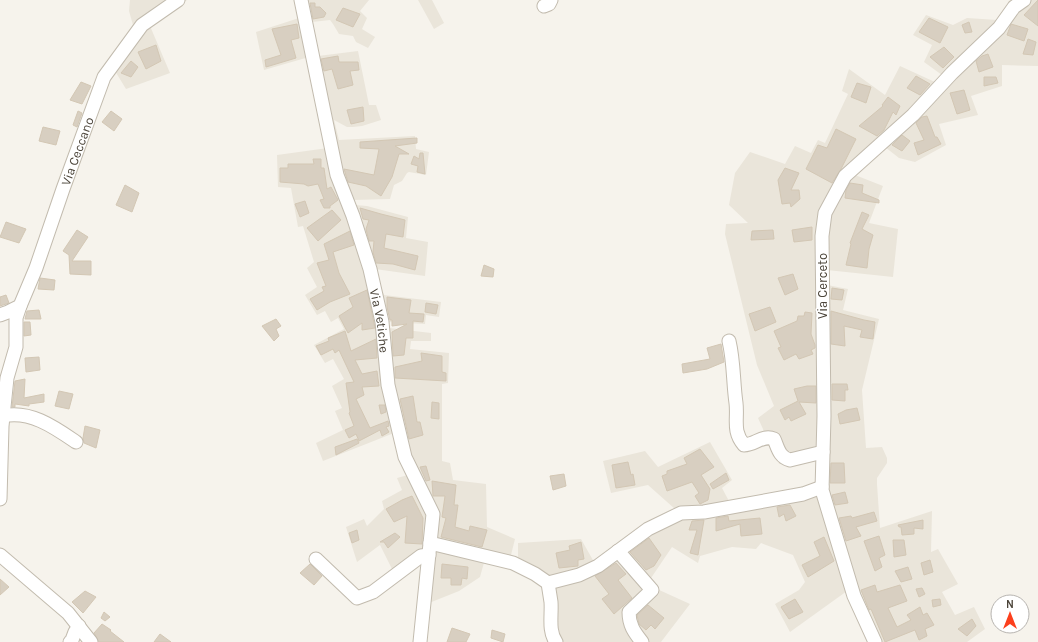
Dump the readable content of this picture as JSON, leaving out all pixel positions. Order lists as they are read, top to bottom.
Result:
{
  "streets": {
    "street": ["Via Ceccano", "Via Cerceto", "Via Vetiche"]
  },
  "north": "top"
}
